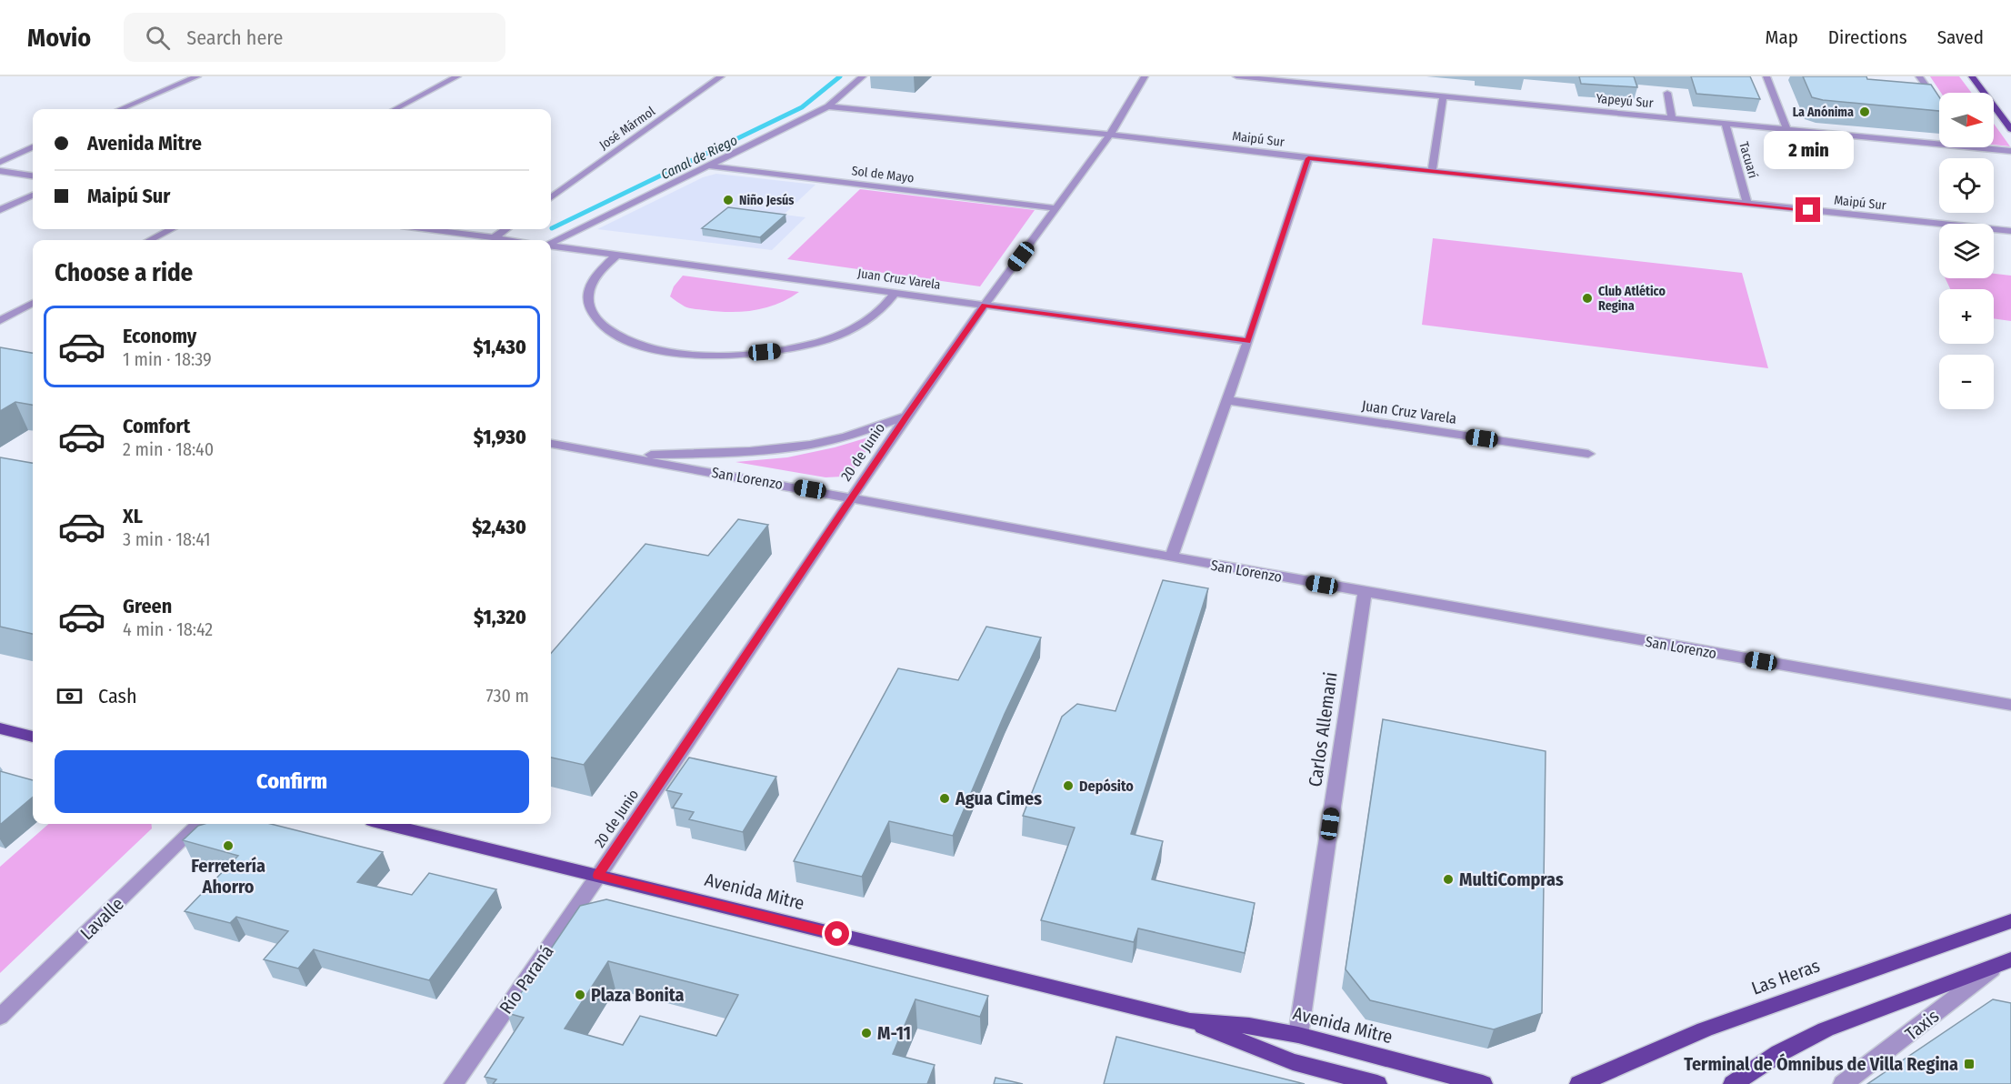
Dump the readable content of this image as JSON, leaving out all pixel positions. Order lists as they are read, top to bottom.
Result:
{
  "streets": {
    "main road": ["Avenida Mitre", "Las Heras"],
    "street": [
      "Yapeyú Sur",
      "José Mármol",
      "Maipú Sur",
      "Tacuarí",
      "Sol de Mayo",
      "Juan Cruz Varela",
      "20 de Junio",
      "San Lorenzo",
      "Carlos Allemani",
      "Lavalle",
      "Río Paraná",
      "Taxis"
    ]
  },
  "crossings": [
    ["Yapeyú Sur", "Tacuarí"],
    ["Maipú Sur", "Tacuarí"],
    ["Maipú Sur", "20 de Junio"],
    ["Sol de Mayo", "20 de Junio"],
    ["Juan Cruz Varela", "20 de Junio"],
    ["20 de Junio", "San Lorenzo"],
    ["20 de Junio", "Avenida Mitre"],
    ["20 de Junio", "Río Paraná"],
    ["San Lorenzo", "Carlos Allemani"],
    ["Carlos Allemani", "Avenida Mitre"],
    ["Avenida Mitre", "Río Paraná"]
  ],
  "water": ["Canal de Riego"],
  "places": {
    "other": [
      "La Anónima",
      "Niño Jesús",
      "Club Atlético Regina",
      "Depósito",
      "Agua Cimes",
      "Ferretería Ahorro",
      "MultiCompras",
      "Plaza Bonita",
      "M-11"
    ],
    "transit": ["Terminal de Ómnibus de Villa Regina"]
  },
  "north": "right",
  "page": {
    "header": "Movio",
    "search": "Search here",
    "nav": ["Map", "Directions", "Saved"],
    "map_buttons": ["+", "−"],
    "banner": ["Avenida Mitre", "Maipú Sur"],
    "bubble": "2 min",
    "heading": "Choose a ride",
    "list": [
      {
        "name": "Economy",
        "note": "1 min · 18:39",
        "value": "$1,430"
      },
      {
        "name": "Comfort",
        "note": "2 min · 18:40",
        "value": "$1,930"
      },
      {
        "name": "XL",
        "note": "3 min · 18:41",
        "value": "$2,430"
      },
      {
        "name": "Green",
        "note": "4 min · 18:42",
        "value": "$1,320"
      }
    ],
    "pay": ["Cash", "730 m"],
    "buttons": "Confirm"
  }
}
